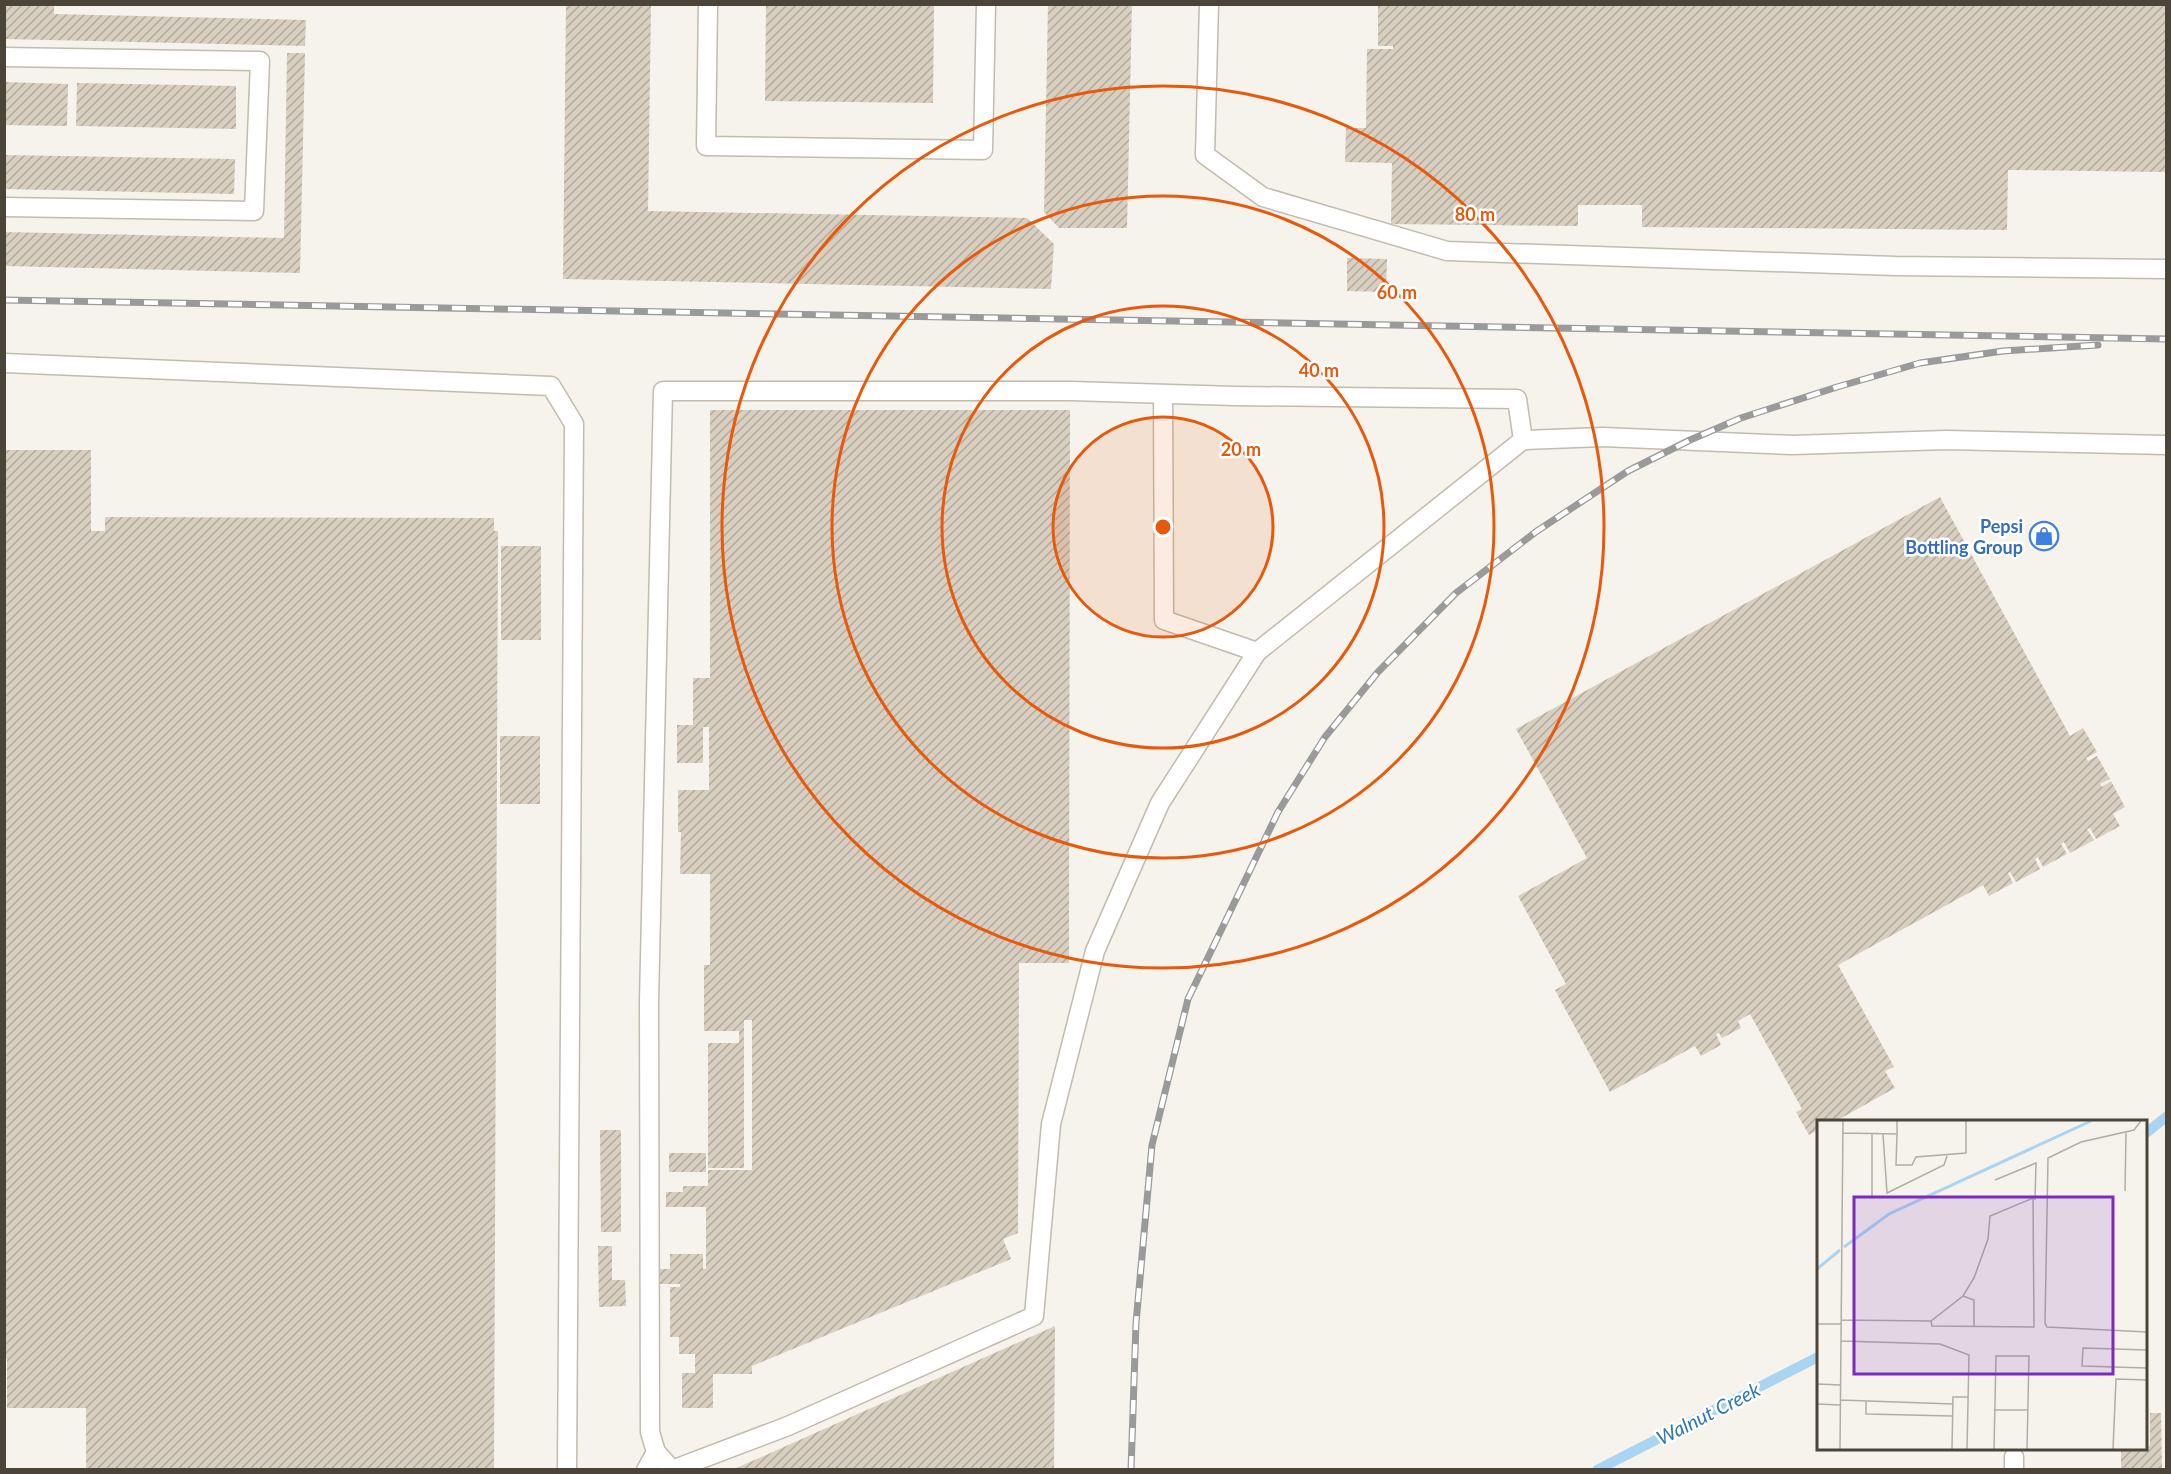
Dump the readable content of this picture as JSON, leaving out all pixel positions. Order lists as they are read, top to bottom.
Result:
{
  "water": ["Walnut Creek"],
  "places": {
    "shop": ["Pepsi Bottling Group"]
  },
  "rings": [
    "80 m",
    "60 m",
    "40 m",
    "20 m"
  ]
}
